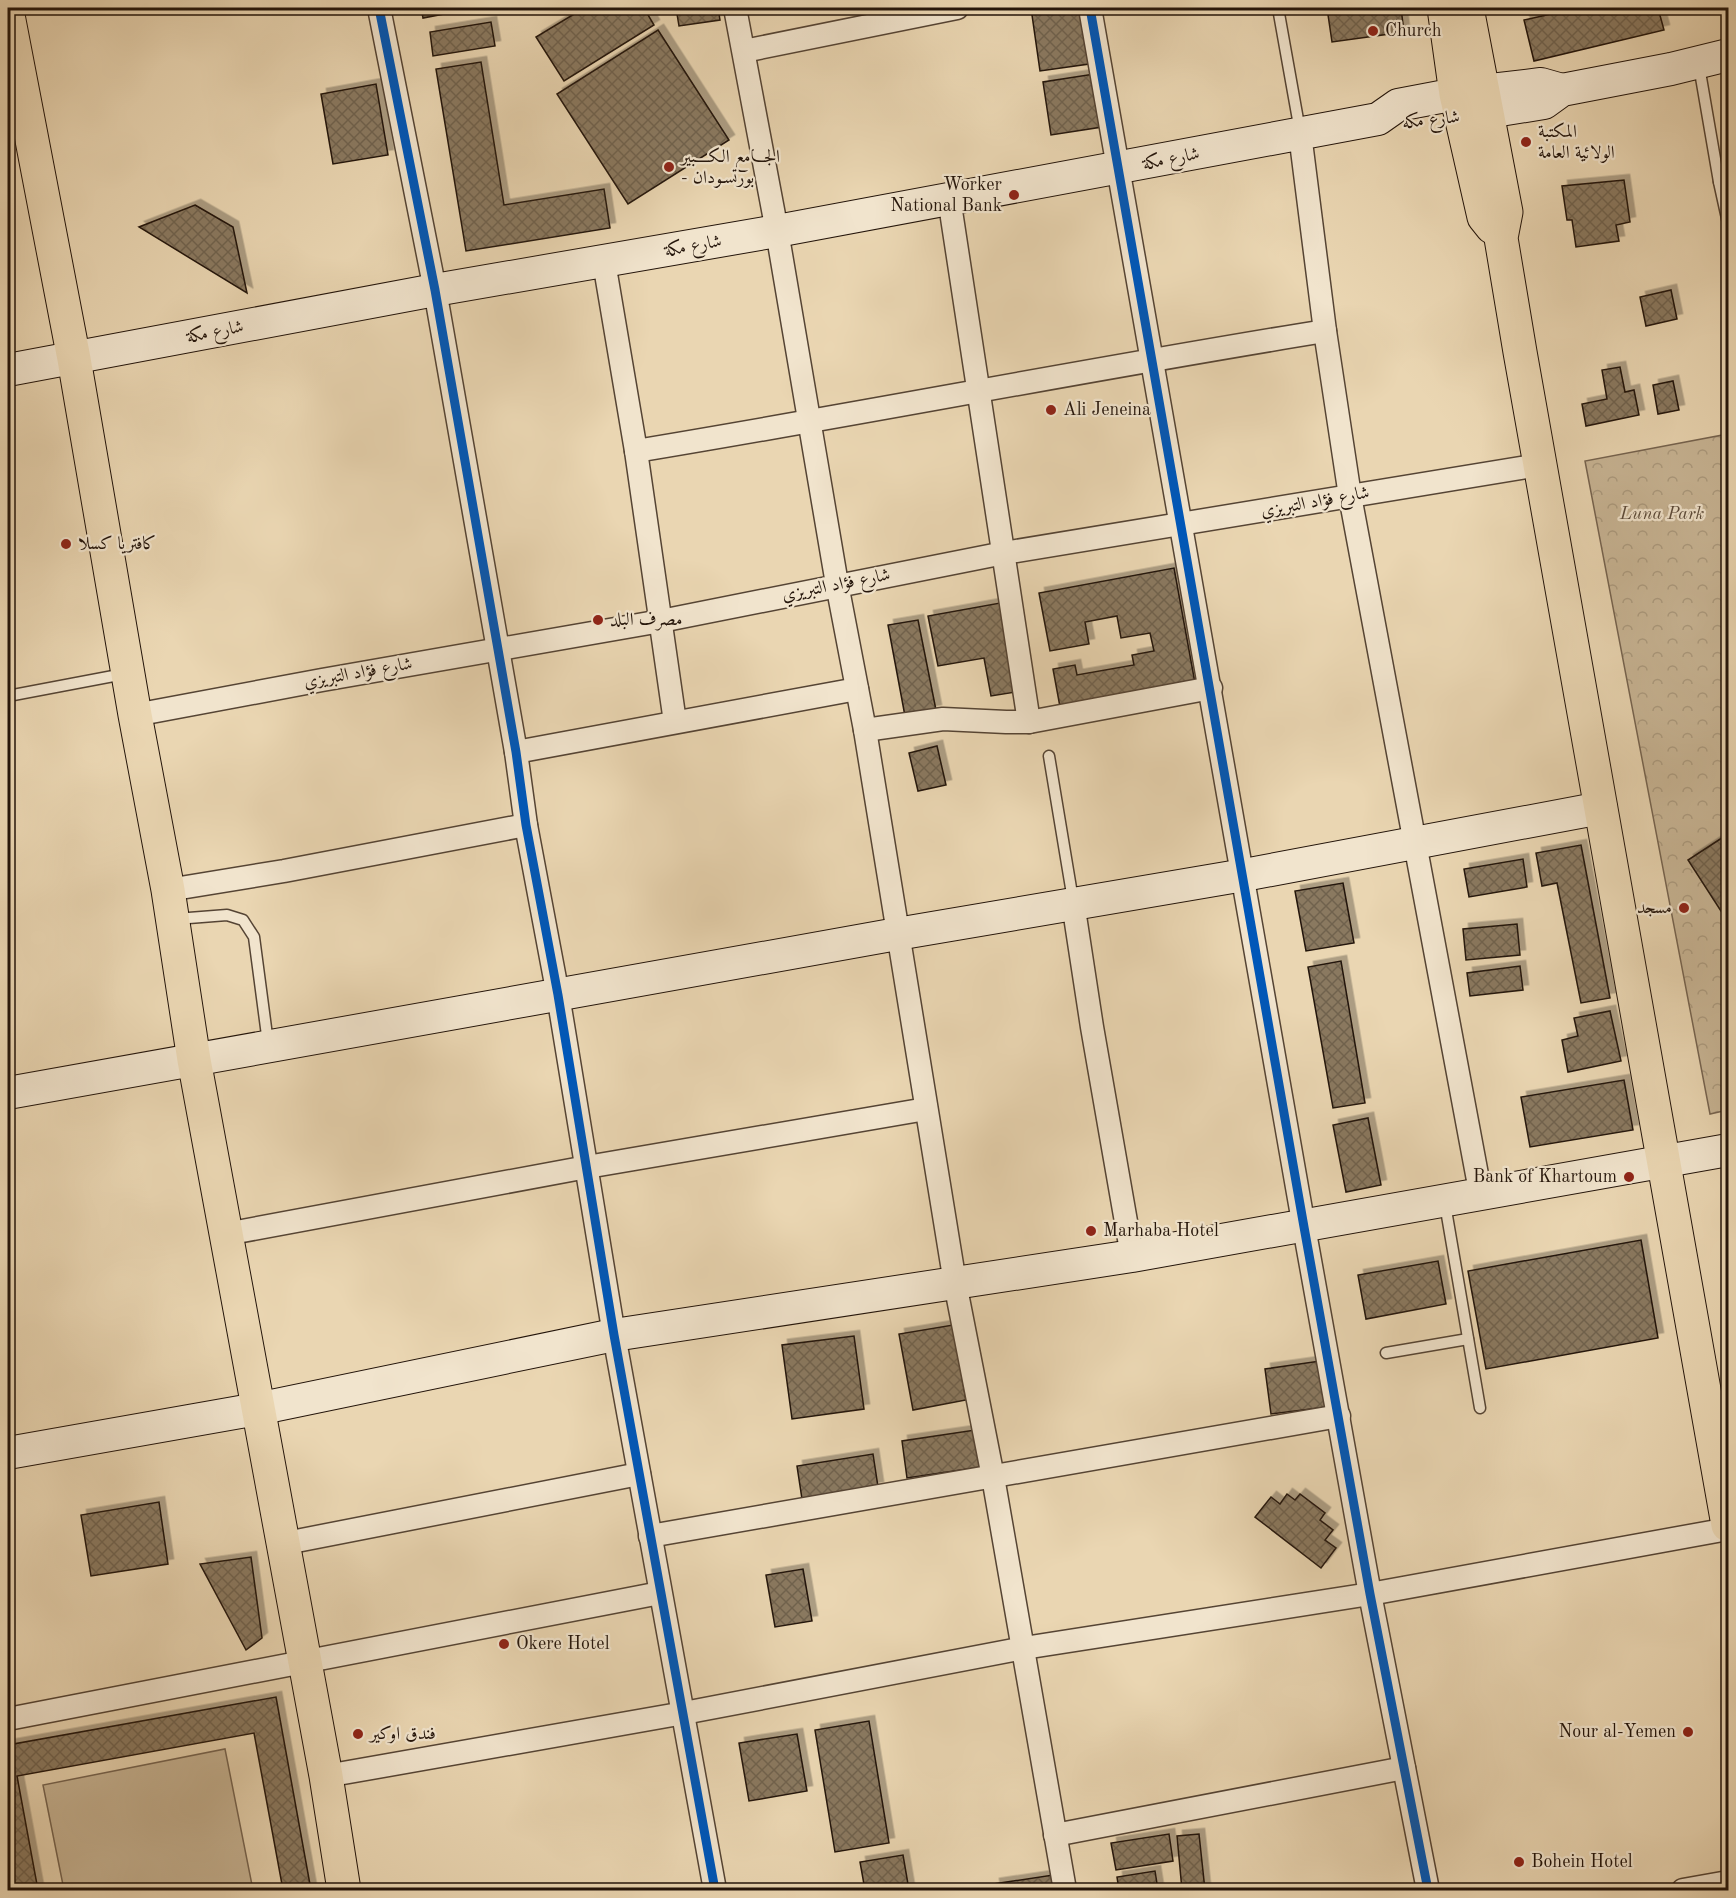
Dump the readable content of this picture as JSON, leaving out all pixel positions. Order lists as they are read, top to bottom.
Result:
{
  "streets": {
    "street": ["شارع مكه", "شارع مكة", "شارع فؤاد التبريزي"]
  },
  "crossings": [
    ["شارع مكه", "شارع مكة"]
  ],
  "parks": ["Luna Park"],
  "places": [
    "Church",
    "المكتبة الولائية العامة",
    "الجـــامع الكــــبير - بورتسـودان",
    "Worker National Bank",
    "Ali Jeneina",
    "كافتريا كسلا",
    "مصرف البلد",
    "مسجد",
    "Bank of Khartoum",
    "Marhaba Hotel",
    "Okere Hotel",
    "Nour al-Yemen",
    "فندق اوكير",
    "Bohein Hotel"
  ]
}
